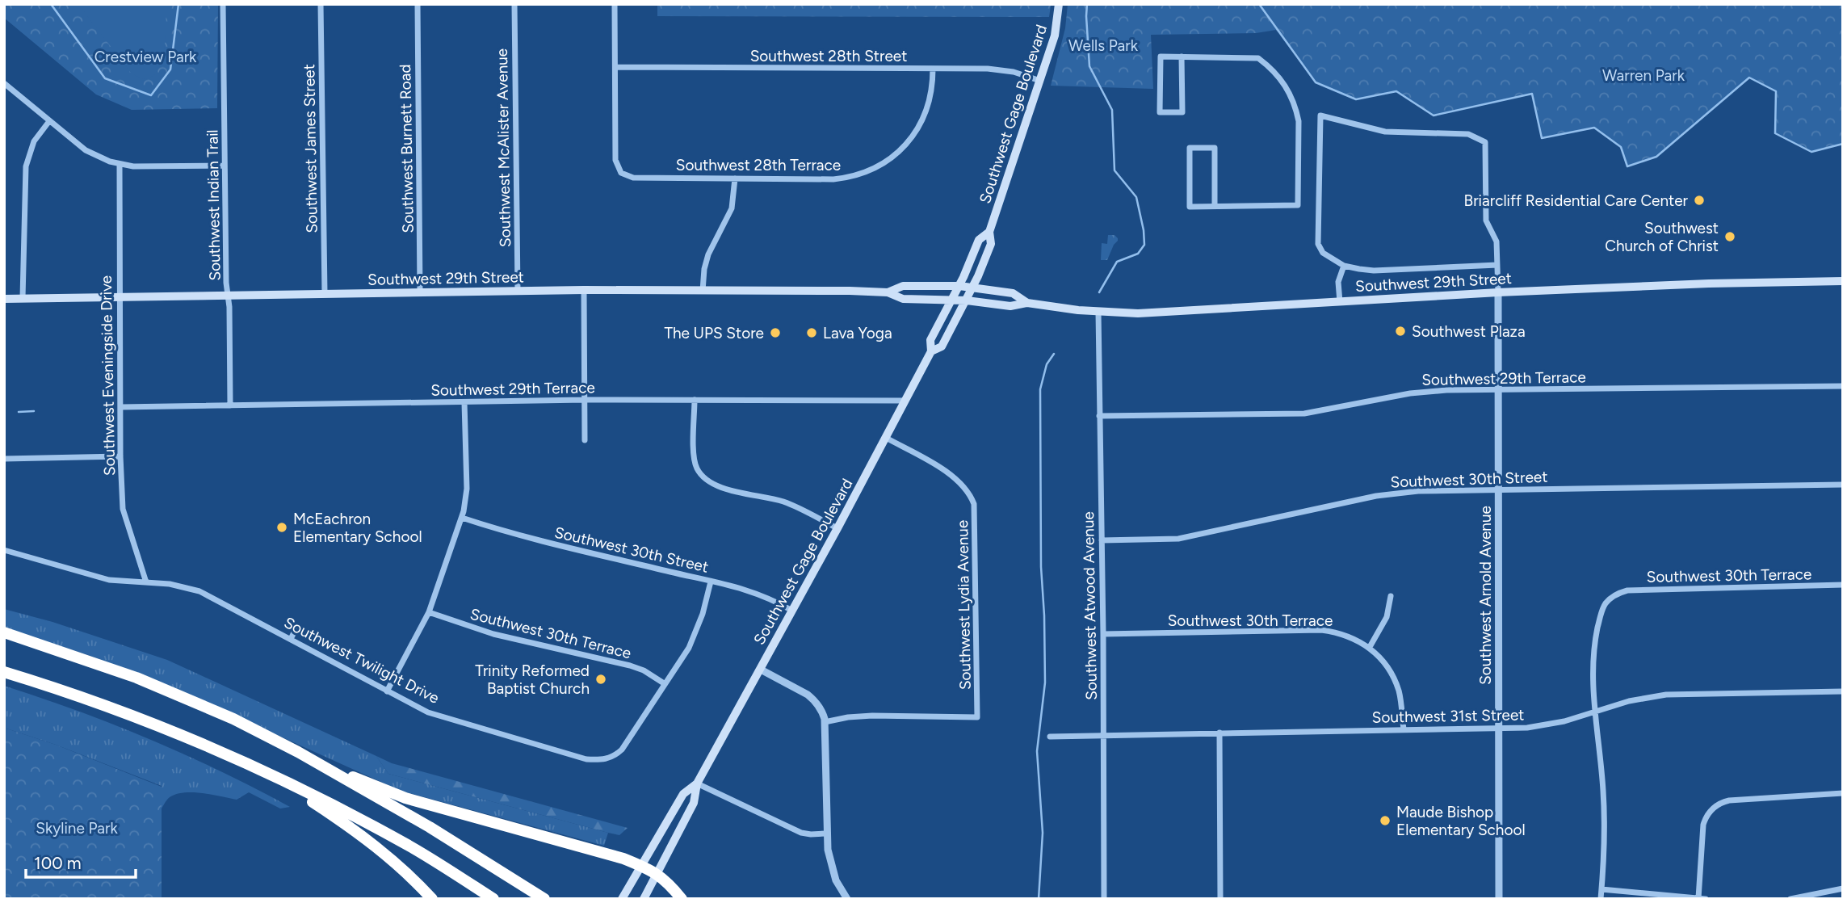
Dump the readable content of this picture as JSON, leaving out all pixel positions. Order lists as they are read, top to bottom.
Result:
{
  "streets": {
    "main road": ["Southwest Gage Boulevard", "Southwest 29th Street"],
    "street": [
      "Southwest 28th Street",
      "Southwest McAlister Avenue",
      "Southwest James Street",
      "Southwest Burnett Road",
      "Southwest 28th Terrace",
      "Southwest Indian Trail",
      "Southwest Eveningside Drive",
      "Southwest 29th Terrace",
      "Southwest 30th Street",
      "Southwest 30th Terrace",
      "Southwest Arnold Avenue",
      "Southwest Lydia Avenue",
      "Southwest Atwood Avenue",
      "Southwest Twilight Drive",
      "Southwest 31st Street"
    ]
  },
  "crossings": [
    ["Southwest 28th Street", "Southwest Gage Boulevard"],
    ["Southwest 28th Street", "Southwest 28th Terrace"],
    ["Southwest Gage Boulevard", "Southwest 29th Street"],
    ["Southwest Gage Boulevard", "Southwest 29th Terrace"],
    ["Southwest Gage Boulevard", "Southwest 30th Street"],
    ["Southwest Gage Boulevard", "Southwest Lydia Avenue"],
    ["Southwest McAlister Avenue", "Southwest 29th Street"],
    ["Southwest James Street", "Southwest 29th Street"],
    ["Southwest Burnett Road", "Southwest 29th Street"],
    ["Southwest Indian Trail", "Southwest 29th Street"],
    ["Southwest Indian Trail", "Southwest 29th Terrace"],
    ["Southwest 29th Street", "Southwest Eveningside Drive"],
    ["Southwest 29th Street", "Southwest Arnold Avenue"],
    ["Southwest 29th Street", "Southwest Atwood Avenue"],
    ["Southwest Eveningside Drive", "Southwest 29th Terrace"],
    ["Southwest Eveningside Drive", "Southwest Twilight Drive"],
    ["Southwest 29th Terrace", "Southwest Arnold Avenue"],
    ["Southwest 29th Terrace", "Southwest Atwood Avenue"],
    ["Southwest 30th Street", "Southwest Arnold Avenue"],
    ["Southwest 30th Street", "Southwest Atwood Avenue"],
    ["Southwest 30th Street", "Southwest Twilight Drive"],
    ["Southwest 30th Terrace", "Southwest Atwood Avenue"],
    ["Southwest 30th Terrace", "Southwest Twilight Drive"],
    ["Southwest 30th Terrace", "Southwest 31st Street"],
    ["Southwest Arnold Avenue", "Southwest 31st Street"],
    ["Southwest Atwood Avenue", "Southwest 31st Street"]
  ],
  "parks": [
    "Wells Park",
    "Crestview Park",
    "Warren Park",
    "Skyline Park"
  ],
  "places": [
    "Briarcliff Residential Care Center",
    "Southwest Church of Christ",
    "Southwest Plaza",
    "The UPS Store",
    "Lava Yoga",
    "McEachron Elementary School",
    "Trinity Reformed Baptist Church",
    "Maude Bishop Elementary School"
  ],
  "scale_bar": "100 m"
}
